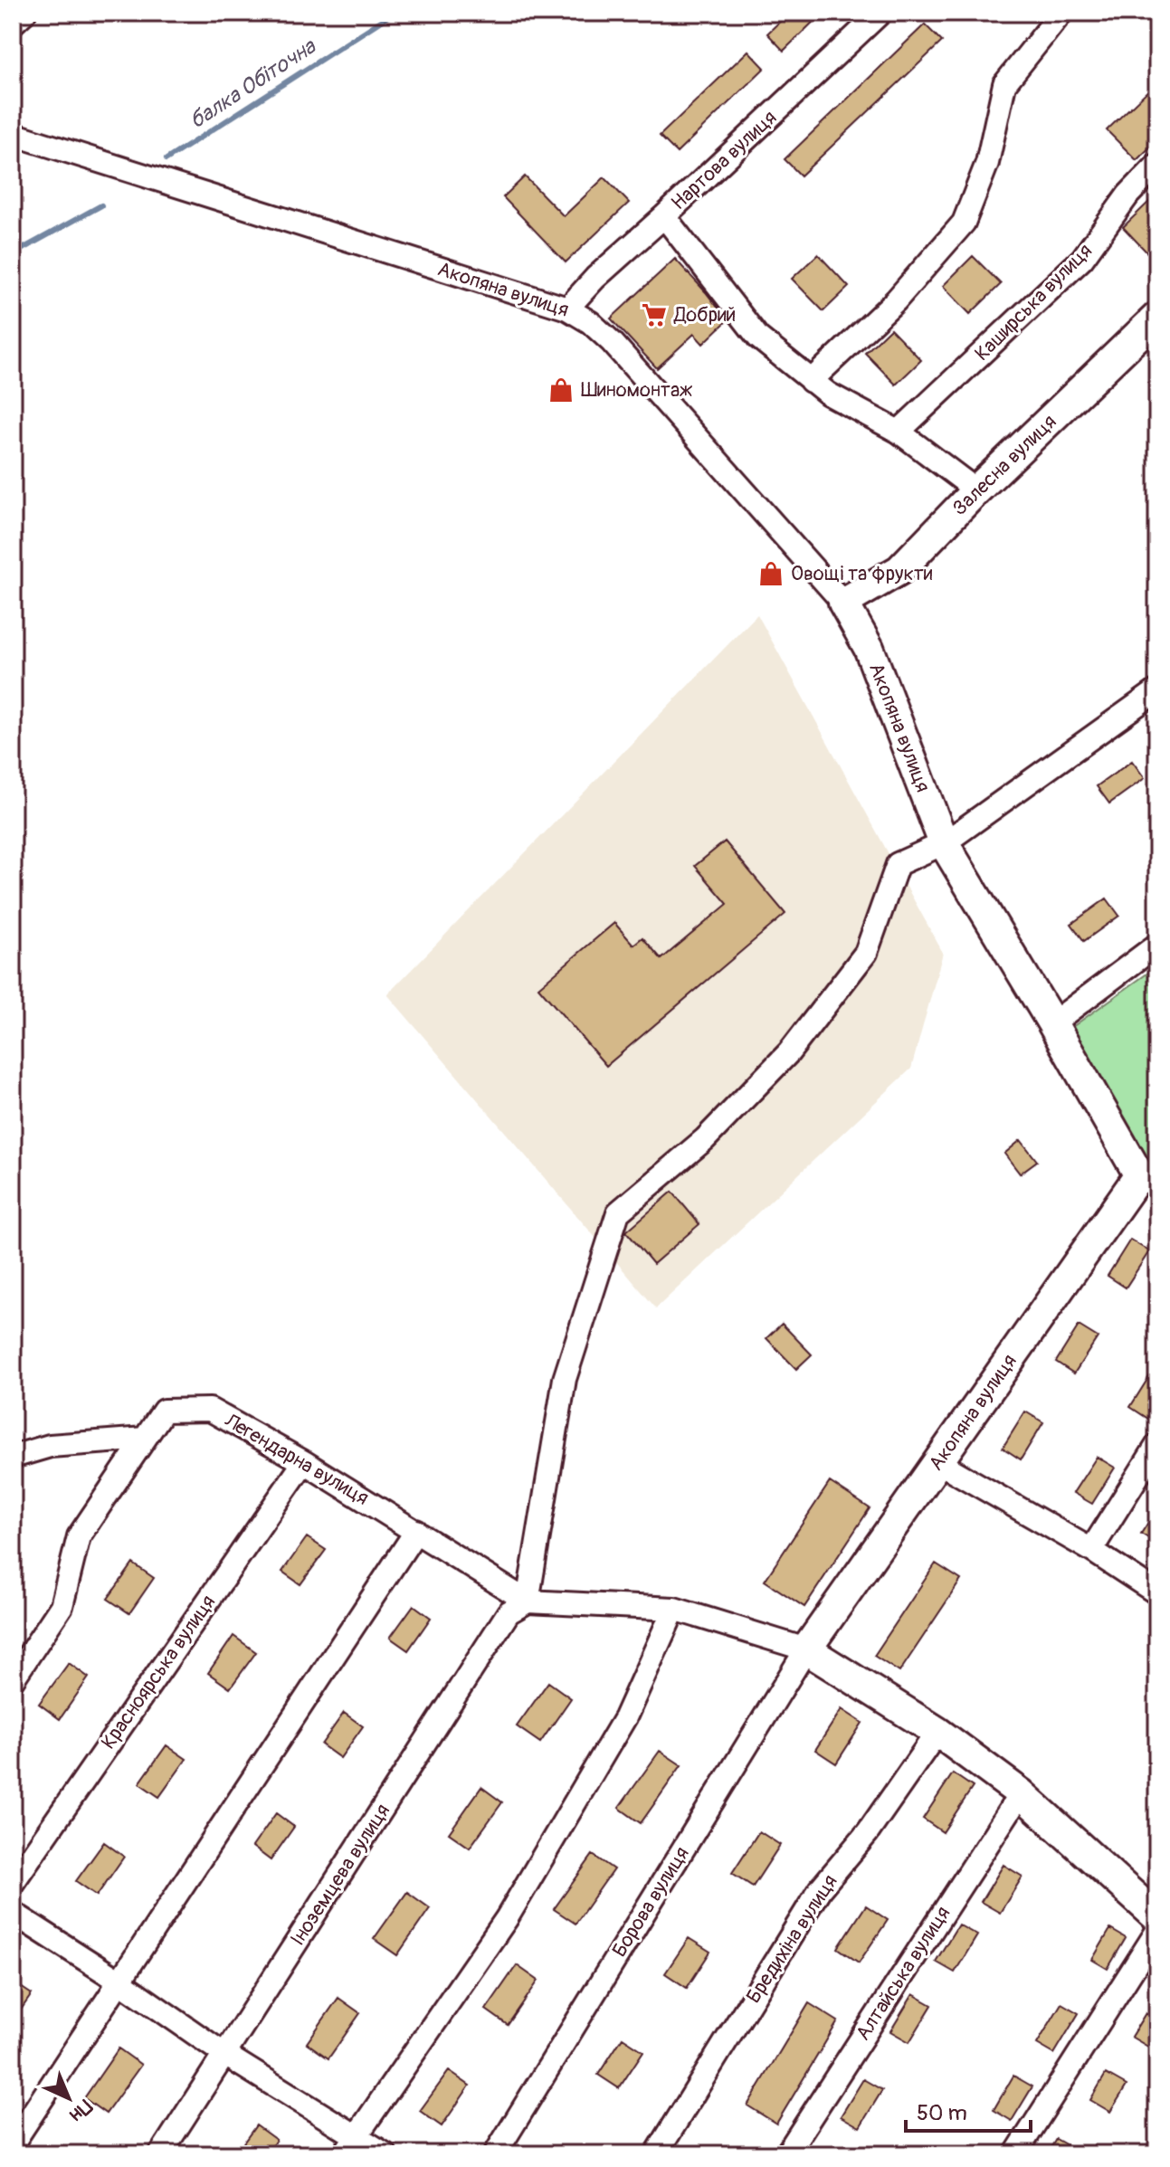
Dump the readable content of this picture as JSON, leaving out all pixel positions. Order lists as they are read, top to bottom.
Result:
{
  "streets": {
    "main road": ["Акопяна вулиця", "Залесна вулиця"],
    "street": [
      "Нартова вулиця",
      "Каширська вулиця",
      "Легендарна вулиця",
      "Красноярська вулиця",
      "Іноземцева вулиця",
      "Борова вулиця",
      "Бредихіна вулиця",
      "Алтайська вулиця"
    ]
  },
  "crossings": [
    ["Нартова вулиця", "Акопяна вулиця"],
    ["Акопяна вулиця", "Залесна вулиця"],
    ["Акопяна вулиця", "Борова вулиця"],
    ["Легендарна вулиця", "Красноярська вулиця"],
    ["Легендарна вулиця", "Іноземцева вулиця"]
  ],
  "water": ["балка Обіточна"],
  "places": {
    "supermarket": ["Добрий"],
    "shop": ["Шиномонтаж", "Овощі та фрукти"]
  },
  "scale_bar": "50 m",
  "north": "bottom right"
}
